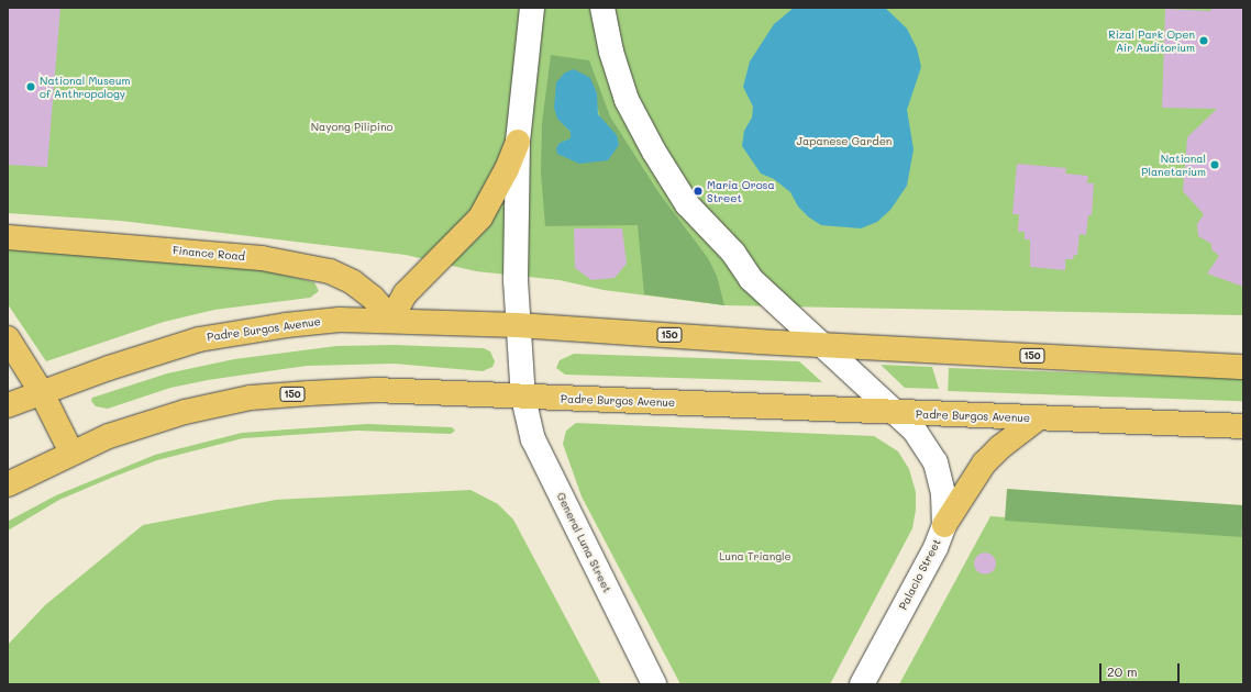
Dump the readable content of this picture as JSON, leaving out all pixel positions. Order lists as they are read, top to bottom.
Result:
{
  "streets": {
    "main road": ["Finance Road", "Padre Burgos Avenue", "150"],
    "street": ["General Luna Street", "Palacio Street"]
  },
  "crossings": [
    ["Finance Road", "Padre Burgos Avenue"],
    ["Padre Burgos Avenue", "General Luna Street"],
    ["Padre Burgos Avenue", "Palacio Street"]
  ],
  "parks": ["Nayong Pilipino", "Japanese Garden", "Luna Triangle"],
  "places": [
    "Rizal Park Open Air Auditorium",
    "National Museum of Anthropology",
    "National Planetarium",
    "Maria Orosa Street"
  ],
  "scale_bar": "20 m"
}
